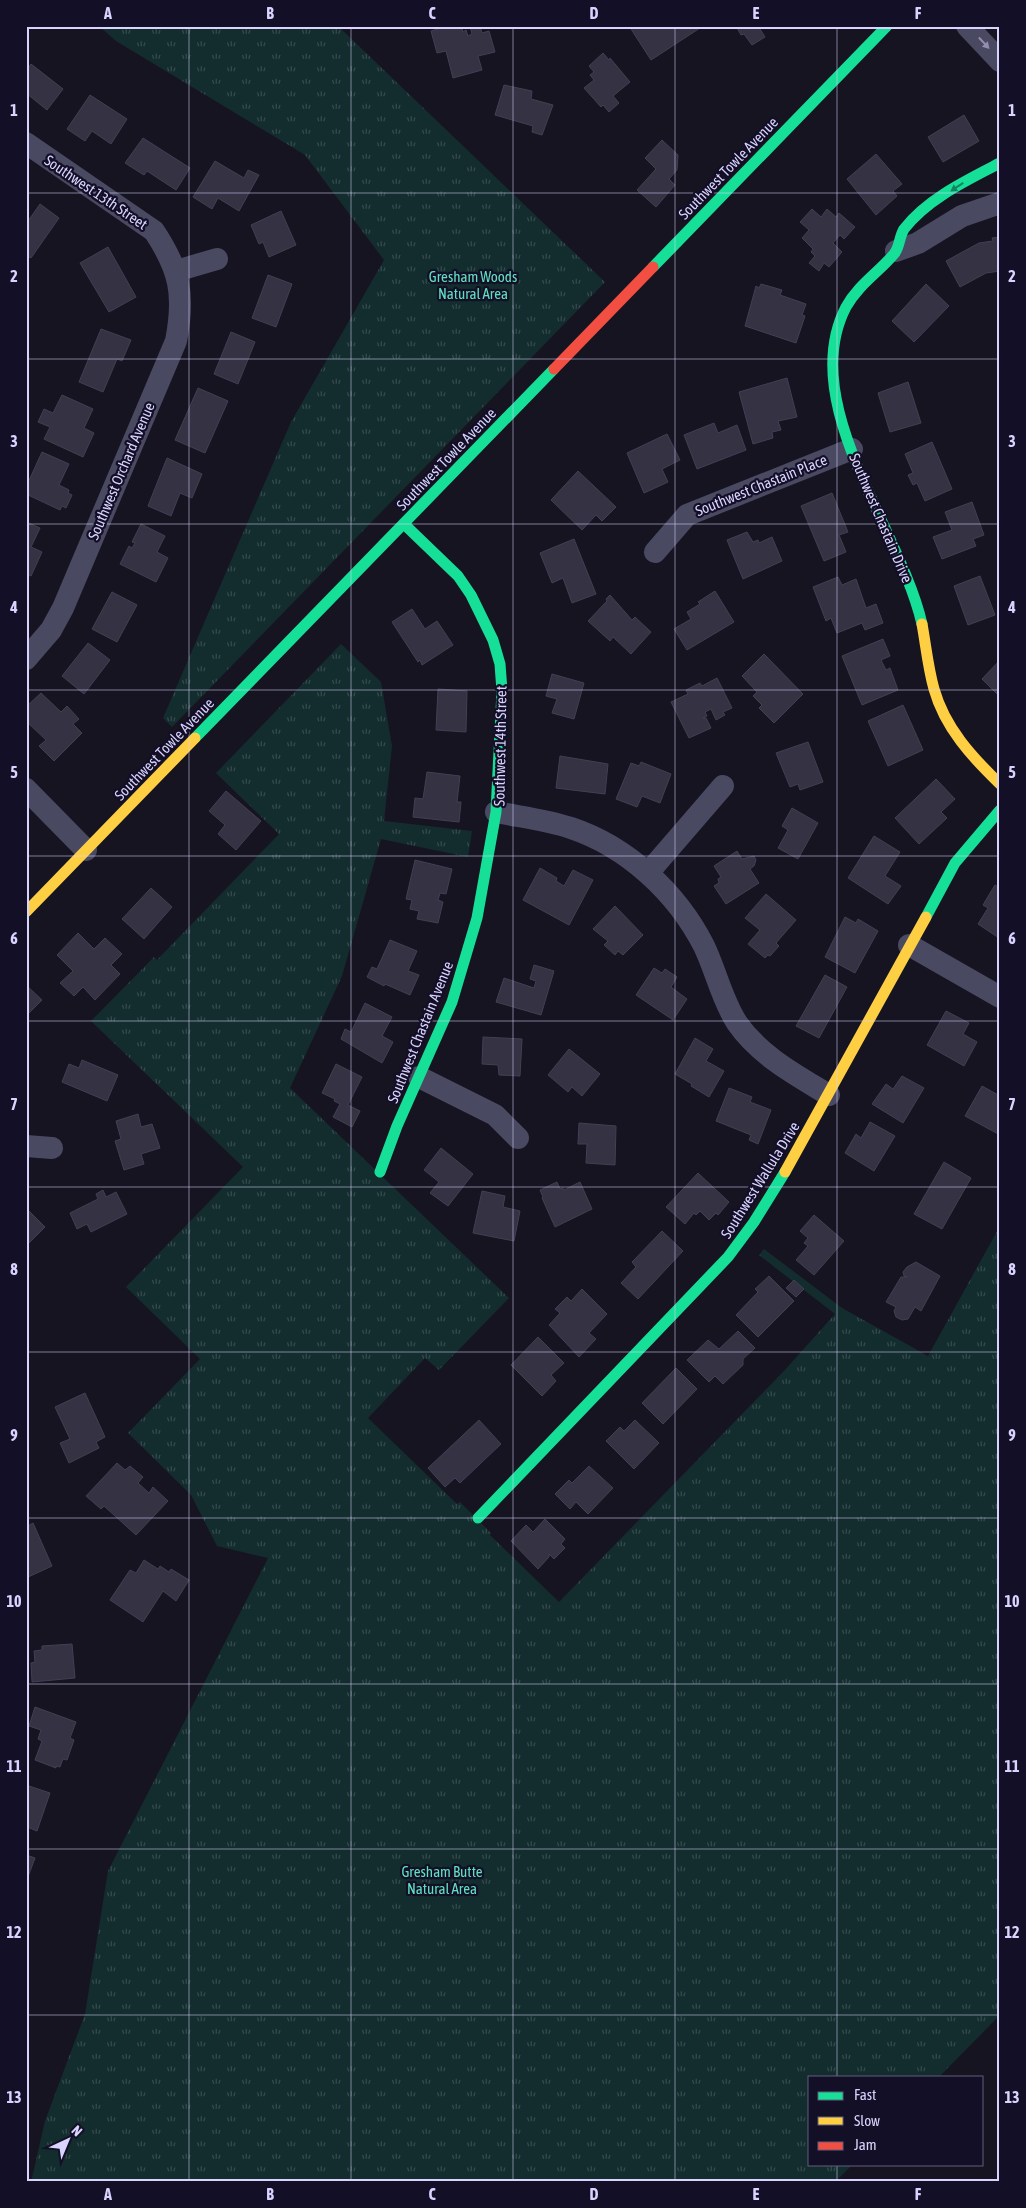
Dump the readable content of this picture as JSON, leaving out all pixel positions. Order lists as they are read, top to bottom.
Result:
{
  "streets": {
    "street": [
      "Southwest Towle Avenue",
      "Southwest 13th Street",
      "Southwest Orchard Avenue",
      "Southwest Chastain Place",
      "Southwest Chastain Drive",
      "Southwest 14th Street",
      "Southwest Chastain Avenue",
      "Southwest Wallula Drive"
    ]
  },
  "crossings": [
    ["Southwest Towle Avenue", "Southwest 14th Street"],
    ["Southwest 13th Street", "Southwest Orchard Avenue"],
    ["Southwest Chastain Place", "Southwest Chastain Drive"],
    ["Southwest 14th Street", "Southwest Chastain Avenue"],
    ["Southwest 14th Street", "Southwest Wallula Drive"]
  ],
  "parks": ["Gresham Woods Natural Area", "Gresham Butte Natural Area"],
  "legend": ["Fast", "Slow", "Jam"],
  "north": "top right",
  "grid": {
    "columns": [
      "A",
      "B",
      "C",
      "D",
      "E",
      "F"
    ],
    "rows": [
      "1",
      "2",
      "3",
      "4",
      "5",
      "6",
      "7",
      "8",
      "9",
      "10",
      "11",
      "12",
      "13"
    ]
  }
}
